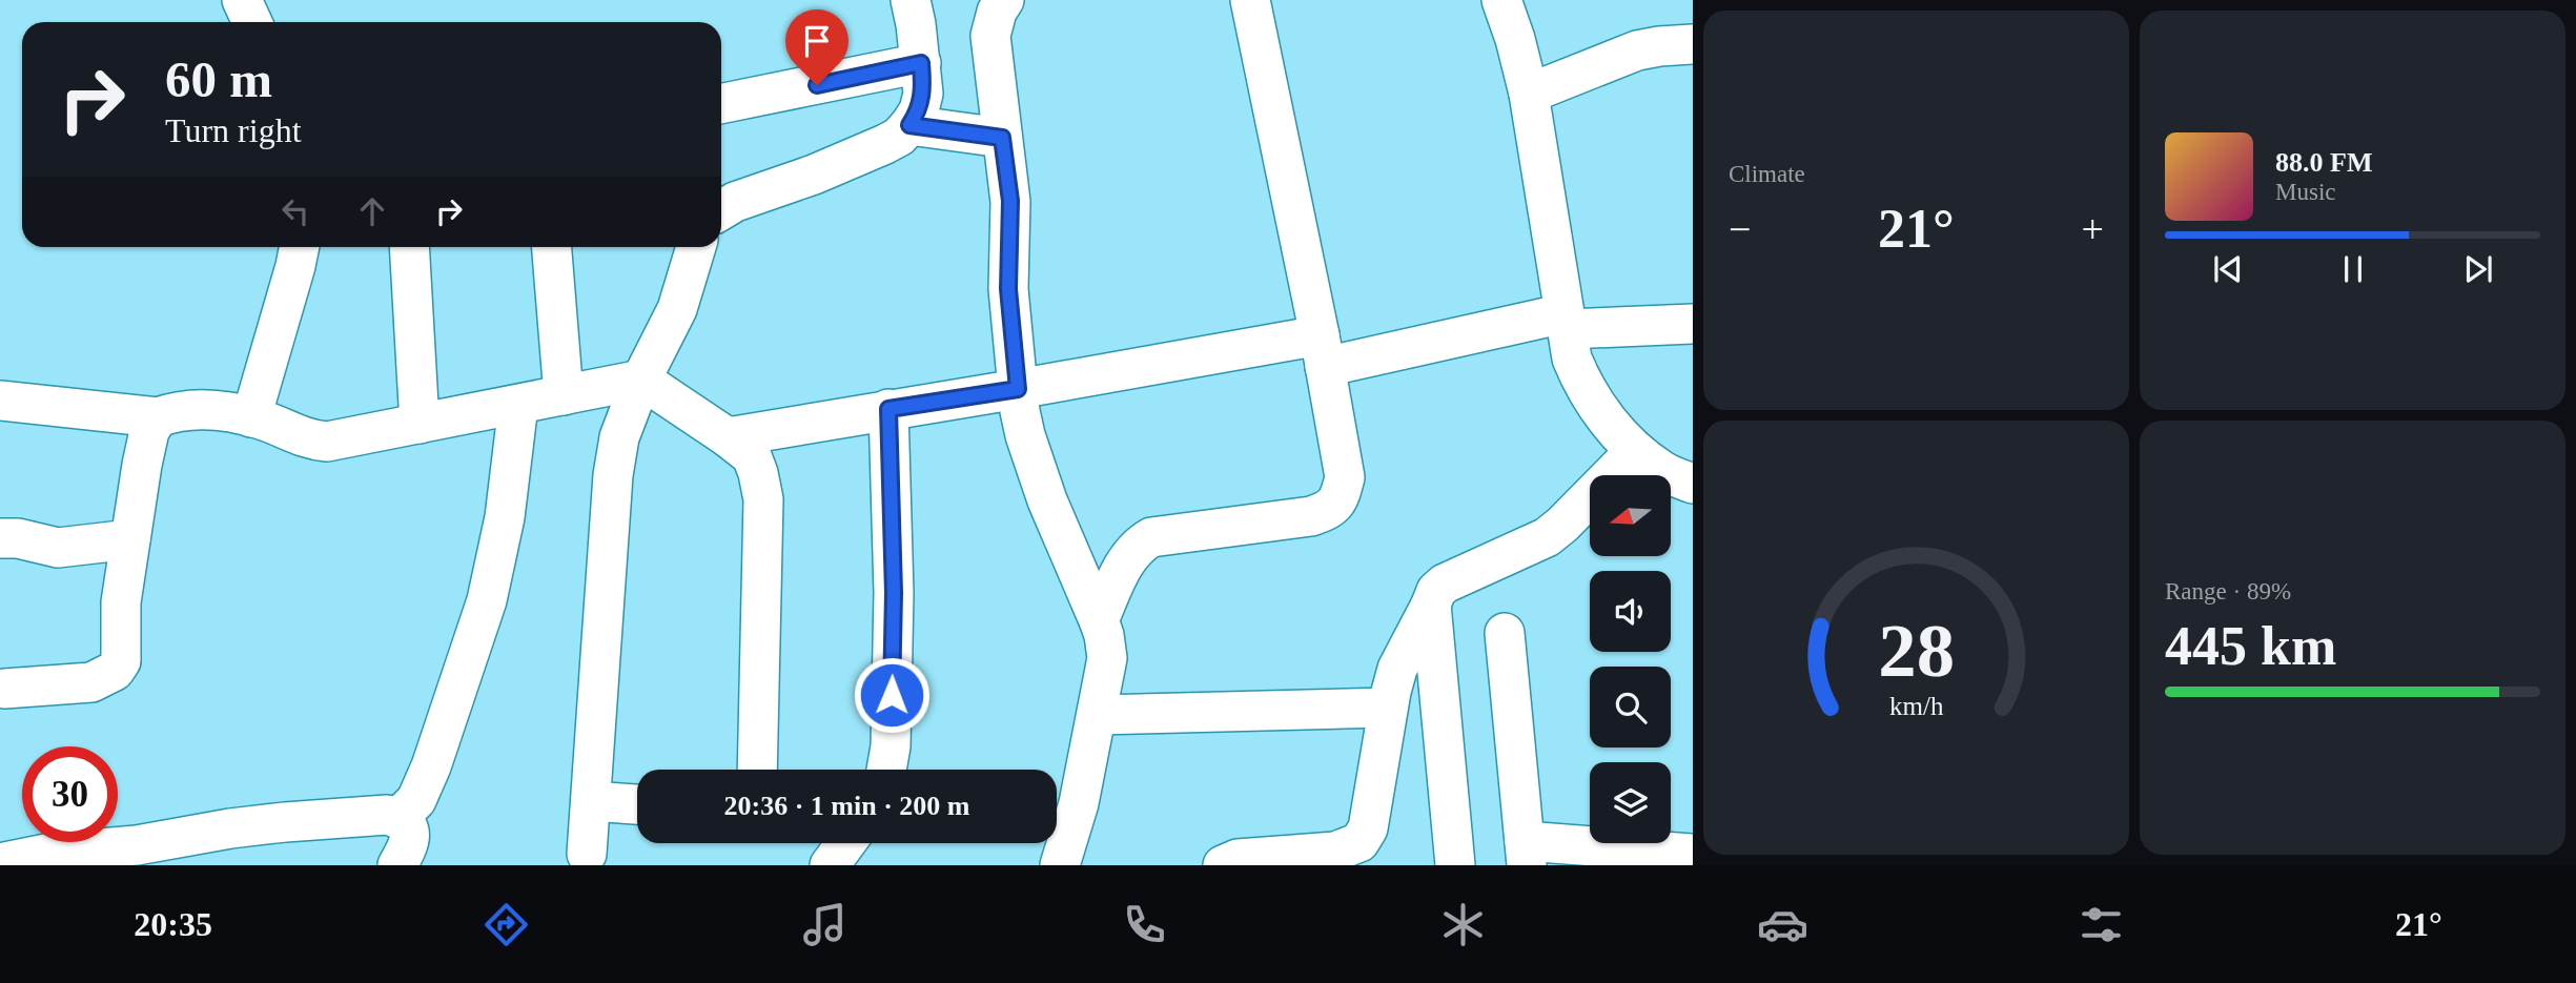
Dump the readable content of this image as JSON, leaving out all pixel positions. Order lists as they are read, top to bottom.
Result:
{
  "north": "left",
  "page": {
    "tile": [
      "Climate",
      ["Range · 89%", "445 km"]
    ],
    "turn": ["60 m", "Turn right"],
    "song": ["88.0 FM", "Music"],
    "heat": ["−", "21°", "+"],
    "limit": "30",
    "trip": "20:36 · 1 min · 200 m",
    "tabs": ["20:35", "21°"],
    "gauge": ["28", "km/h"]
  }
}
